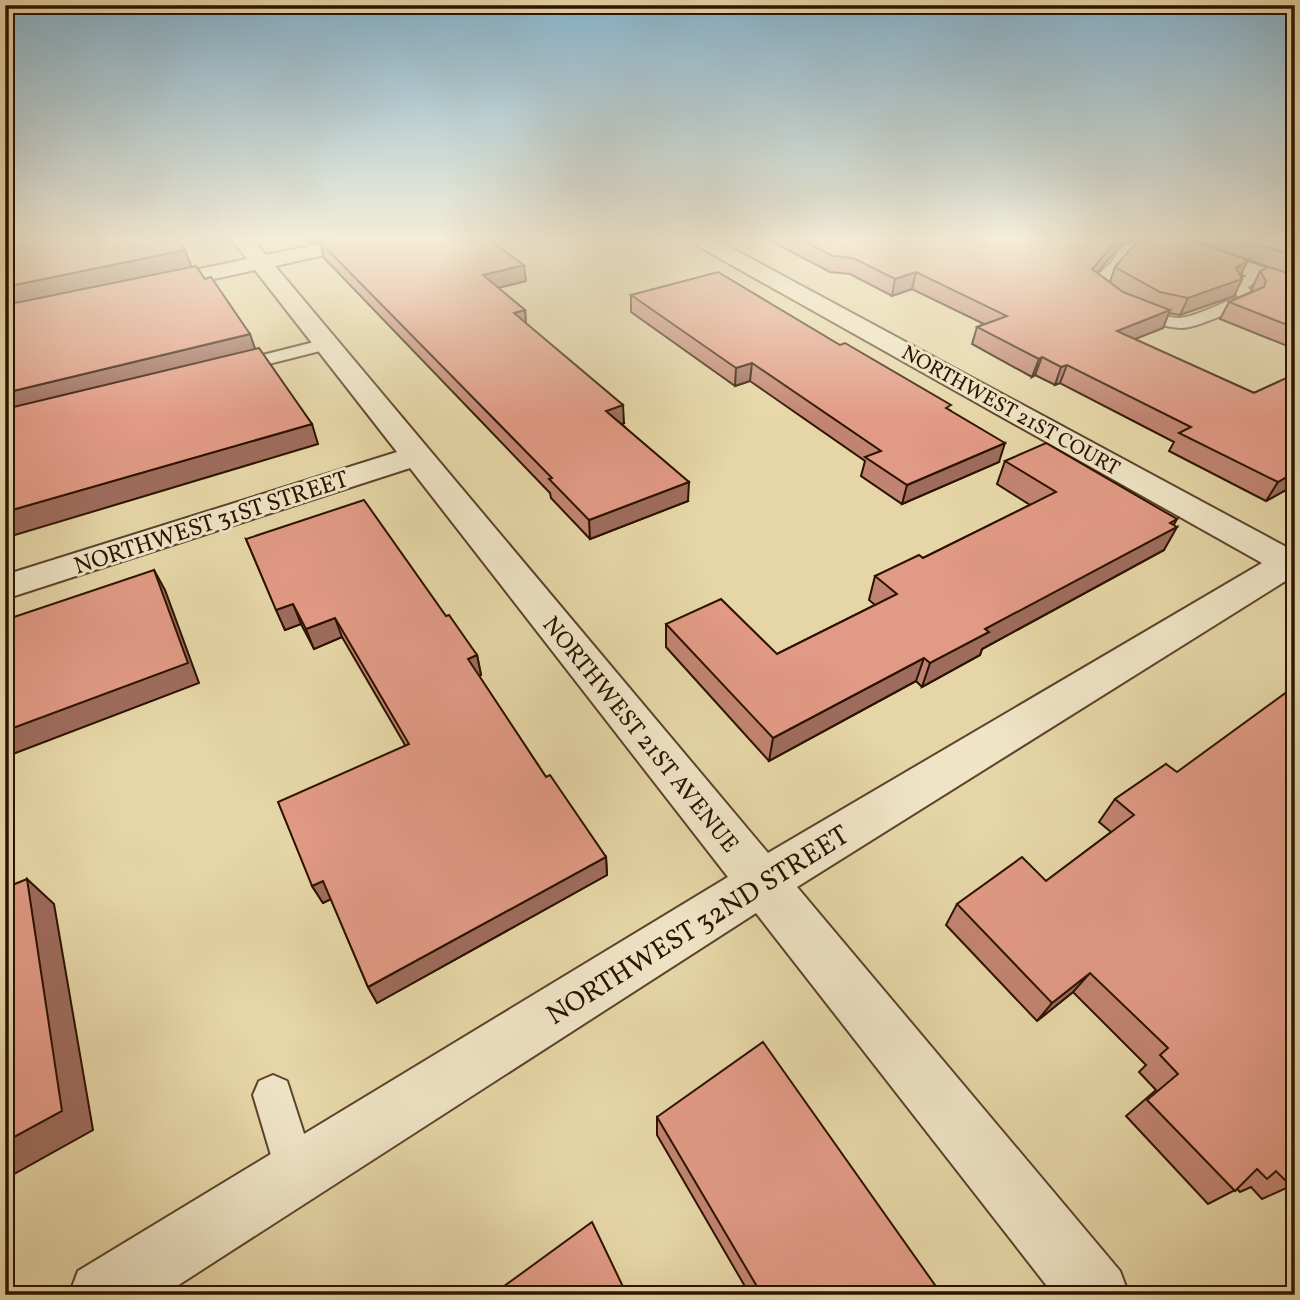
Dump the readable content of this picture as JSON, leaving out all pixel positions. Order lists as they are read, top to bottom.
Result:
{
  "streets": {
    "street": [
      "NORTHWEST 21ST COURT",
      "NORTHWEST 31ST STREET",
      "NORTHWEST 21ST AVENUE",
      "NORTHWEST 32ND STREET"
    ]
  },
  "crossings": [
    ["NORTHWEST 21ST COURT", "NORTHWEST 32ND STREET"],
    ["NORTHWEST 31ST STREET", "NORTHWEST 21ST AVENUE"],
    ["NORTHWEST 21ST AVENUE", "NORTHWEST 32ND STREET"]
  ]
}
